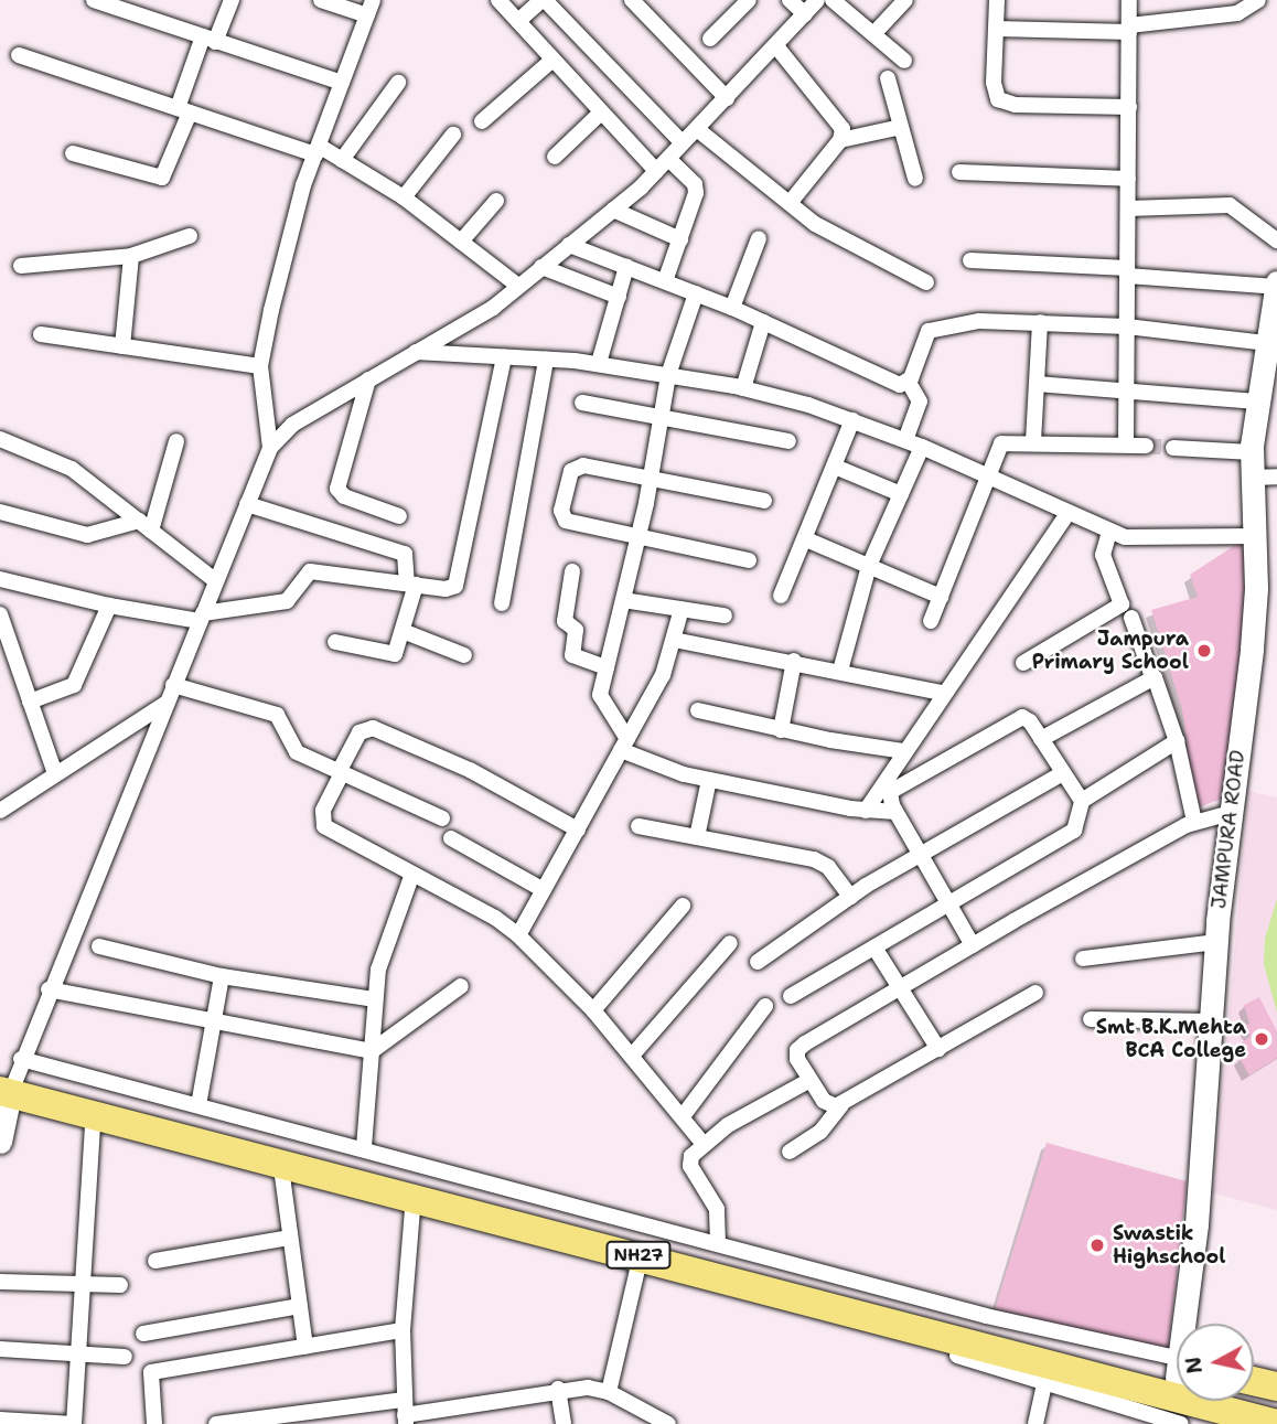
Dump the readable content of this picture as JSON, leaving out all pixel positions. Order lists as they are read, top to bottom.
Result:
{
  "streets": {
    "highway": ["NH27"],
    "street": ["JAMPURA ROAD"]
  },
  "places": ["Jampura Primary School", "Smt B.K.Mehta BCA College", "Swastik Highschool"],
  "north": "left"
}
